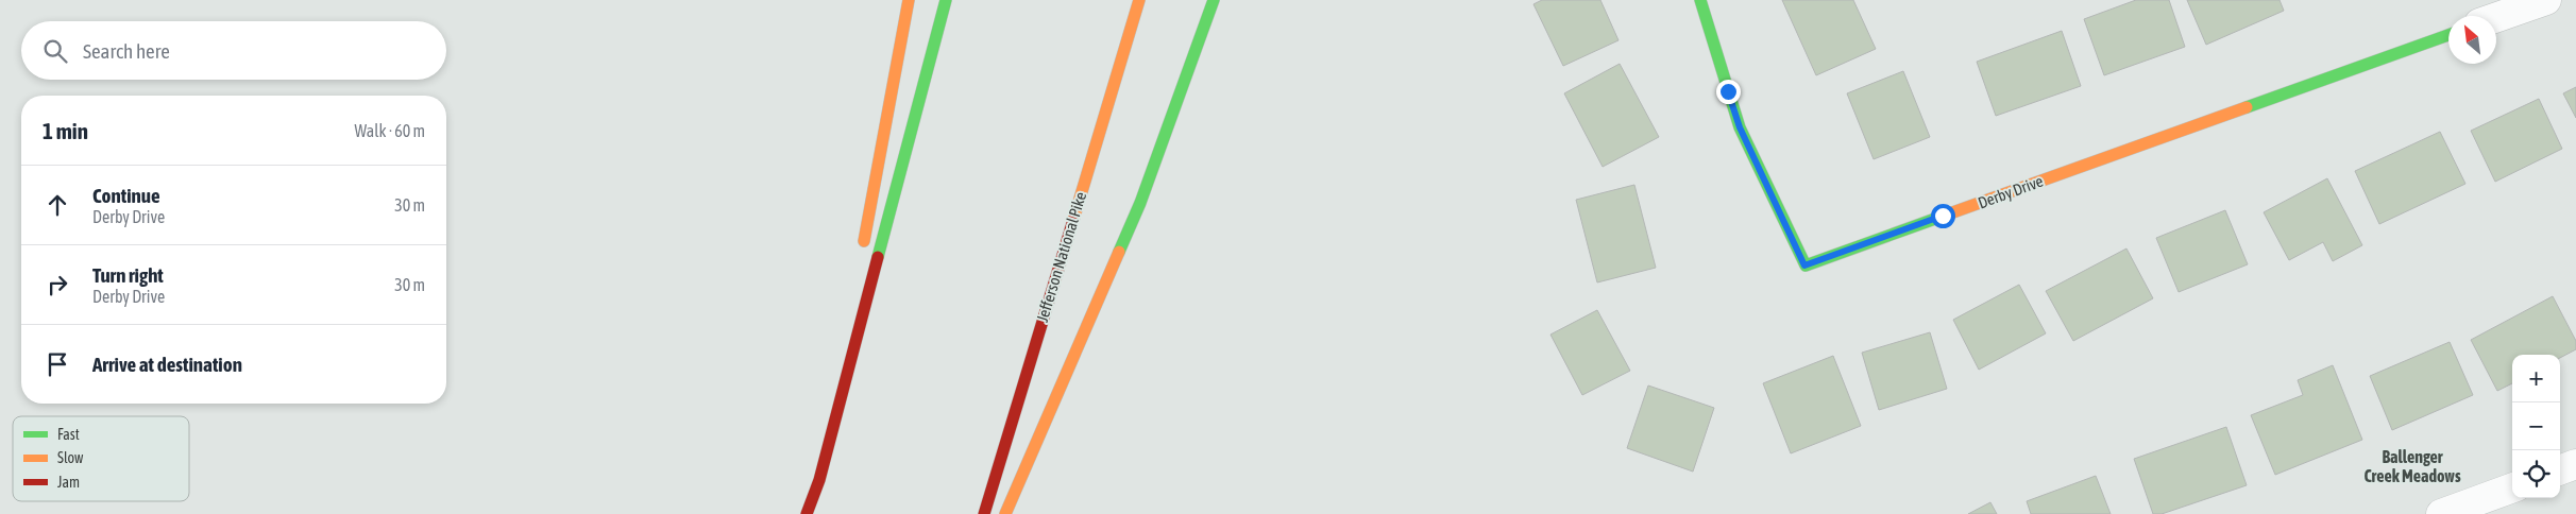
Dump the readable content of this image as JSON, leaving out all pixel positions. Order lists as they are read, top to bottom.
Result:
{
  "streets": {
    "main road": ["Derby Drive", "Jefferson National Pike"]
  },
  "districts": ["Ballenger Creek Meadows"],
  "legend": ["Fast", "Slow", "Jam"],
  "north": "top left",
  "page": {
    "search": "Search here",
    "heading": ["1 min", "Walk · 60 m"],
    "list": [
      ["Continue", "Derby Drive", "30 m"],
      ["Turn right", "Derby Drive", "30 m"],
      "Arrive at destination"
    ],
    "map_buttons": ["+", "−"]
  }
}
